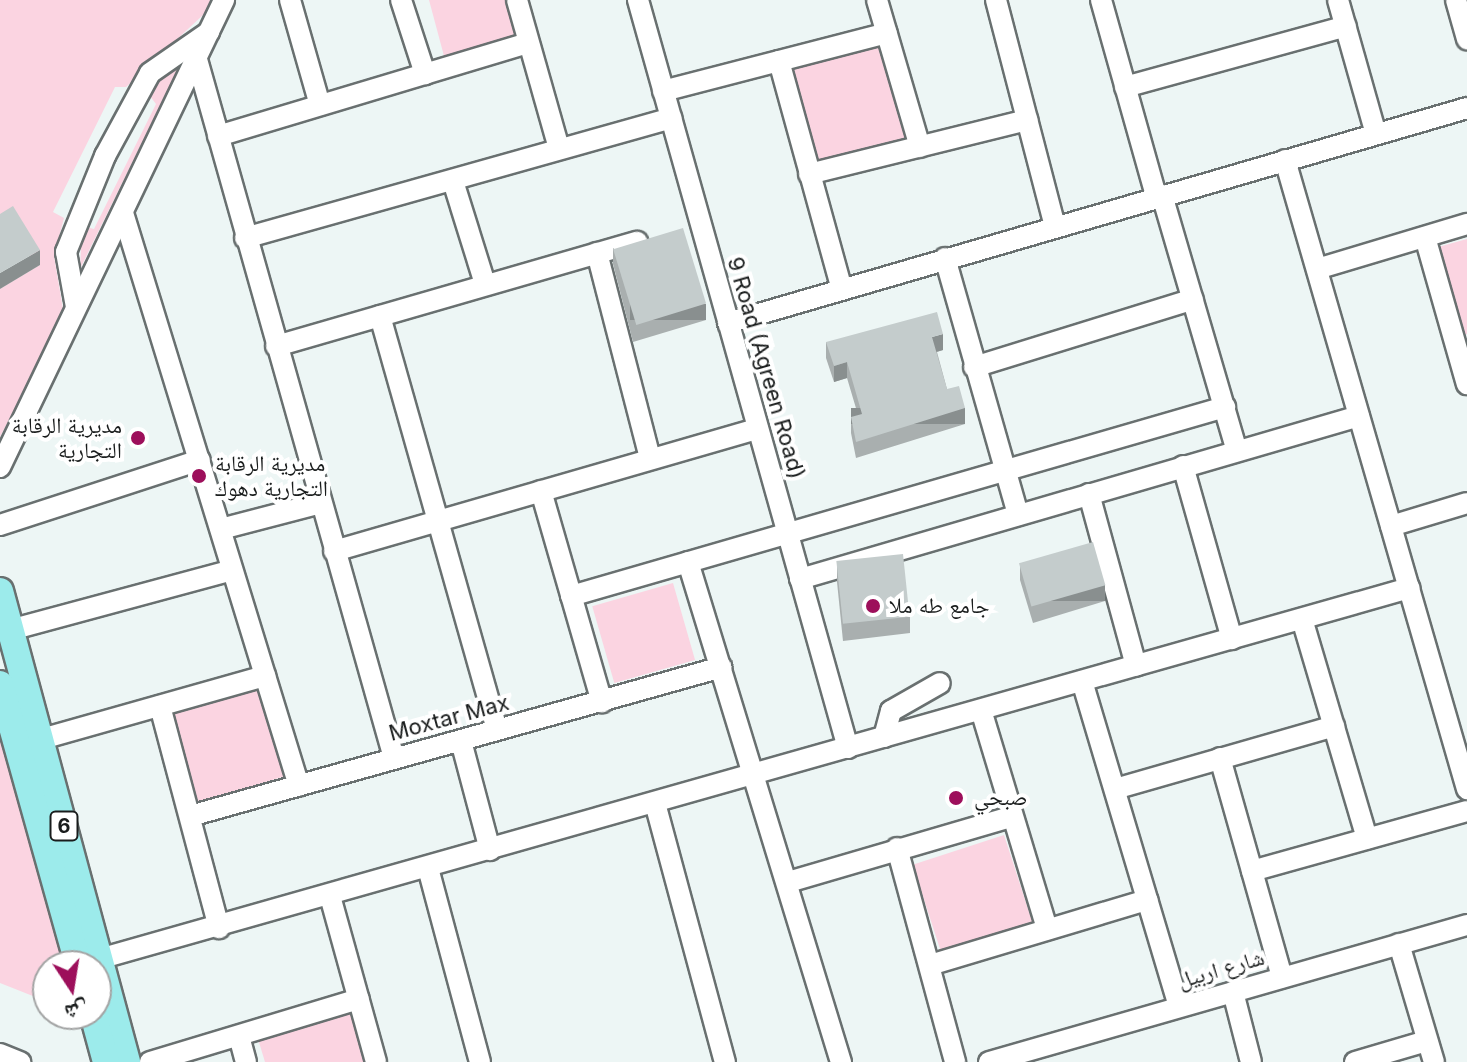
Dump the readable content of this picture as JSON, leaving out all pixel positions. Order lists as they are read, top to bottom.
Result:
{
  "streets": {
    "main road": ["6"],
    "street": ["9 Road (Agreen Road)", "Moxtar Max", "شارع اربيل"]
  },
  "places": [
    "مديرية الرقابة التجارية",
    "مديرية الرقابة التجارية دهوك",
    "جامع طه ملا",
    "صبحي"
  ],
  "north": "bottom"
}
